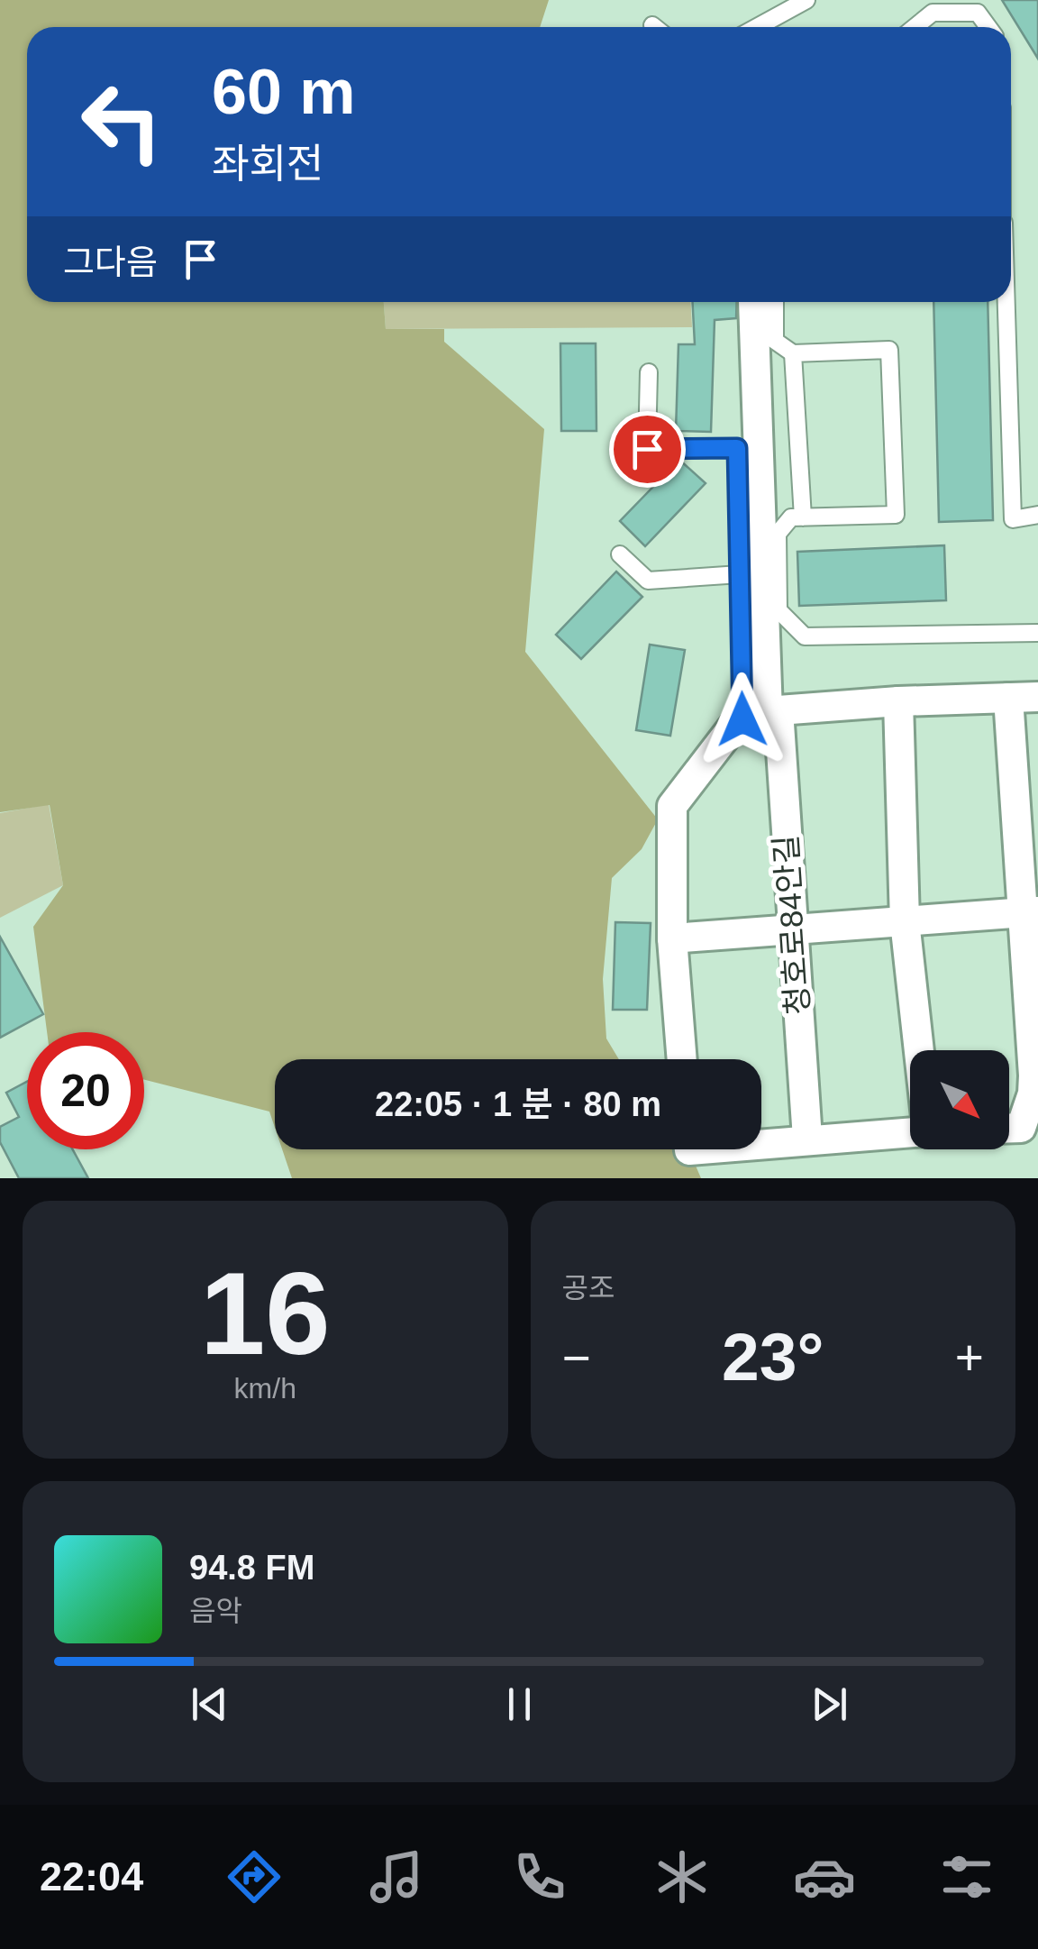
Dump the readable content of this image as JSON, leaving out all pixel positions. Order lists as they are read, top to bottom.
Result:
{
  "streets": {
    "street": ["청호로84안길"]
  },
  "north": "bottom right",
  "page": {
    "turn": ["60 m", "좌회전"],
    "then": "그다음",
    "limit": "20",
    "trip": "22:05 · 1 분 · 80 m",
    "tile": [
      ["16", "km/h"],
      "공조"
    ],
    "heat": ["−", "23°", "+"],
    "song": ["94.8 FM", "음악"],
    "tabs": "22:04"
  }
}
